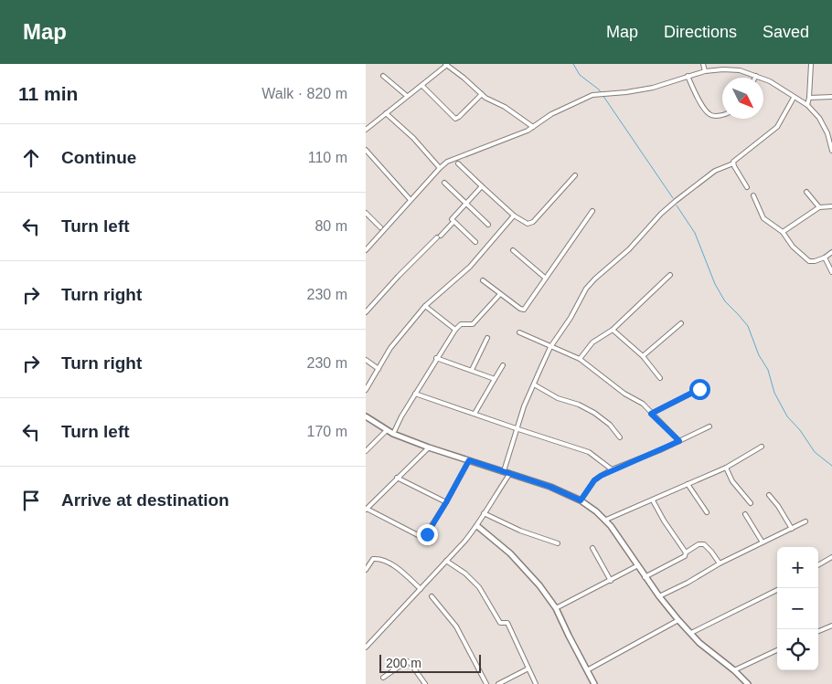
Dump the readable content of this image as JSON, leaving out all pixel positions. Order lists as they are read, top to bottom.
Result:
{
  "scale_bar": "200 m",
  "north": "bottom right",
  "page": {
    "header": "Map",
    "nav": ["Map", "Directions", "Saved"],
    "heading": ["11 min", "Walk · 820 m"],
    "list": [
      ["Continue", "110 m"],
      ["Turn left", "80 m"],
      ["Turn right", "230 m"],
      ["Turn right", "230 m"],
      ["Turn left", "170 m"],
      "Arrive at destination"
    ],
    "map_buttons": ["+", "−"],
    "scale": "200 m"
  }
}
